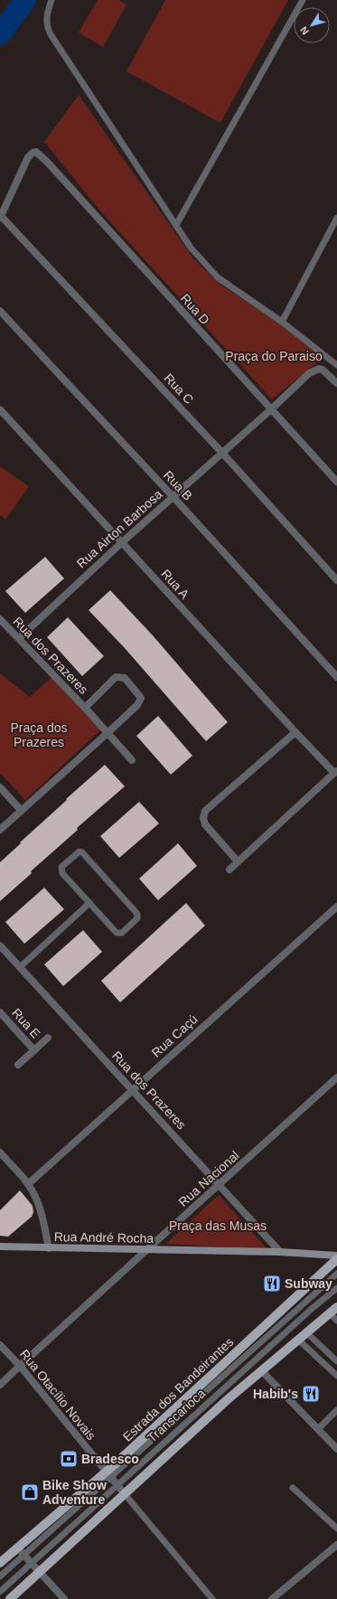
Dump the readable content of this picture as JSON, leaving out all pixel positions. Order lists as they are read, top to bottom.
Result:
{
  "streets": {
    "main road": ["Rua André Rocha", "Estrada dos Bandeirantes"],
    "street": [
      "Rua D",
      "Rua C",
      "Rua B",
      "Rua Airton Barbosa",
      "Rua A",
      "Rua dos Prazeres",
      "Rua E",
      "Rua Caçú",
      "Rua Nacional",
      "Rua Otacílio Novais"
    ],
    "lane": ["Transcarioca"]
  },
  "crossings": [
    ["Rua D", "Rua C"],
    ["Rua D", "Rua Airton Barbosa"],
    ["Rua C", "Rua Airton Barbosa"],
    ["Rua B", "Rua Airton Barbosa"],
    ["Rua Airton Barbosa", "Rua A"],
    ["Rua Airton Barbosa", "Rua dos Prazeres"],
    ["Rua dos Prazeres", "Rua Caçú"],
    ["Rua dos Prazeres", "Rua Nacional"],
    ["Rua dos Prazeres", "Rua André Rocha"],
    ["Rua Nacional", "Rua André Rocha"],
    ["Rua Nacional", "Rua Otacílio Novais"],
    ["Estrada dos Bandeirantes", "Rua Otacílio Novais"],
    ["Estrada dos Bandeirantes", "Transcarioca"],
    ["Rua Otacílio Novais", "Transcarioca"]
  ],
  "parks": ["Praça do Paraiso", "Praça dos Prazeres", "Praça das Musas"],
  "places": {
    "restaurant": ["Subway", "Habib's"],
    "bank": ["Bradesco"],
    "shop": ["Bike Show Adventure"]
  },
  "north": "bottom left"
}
